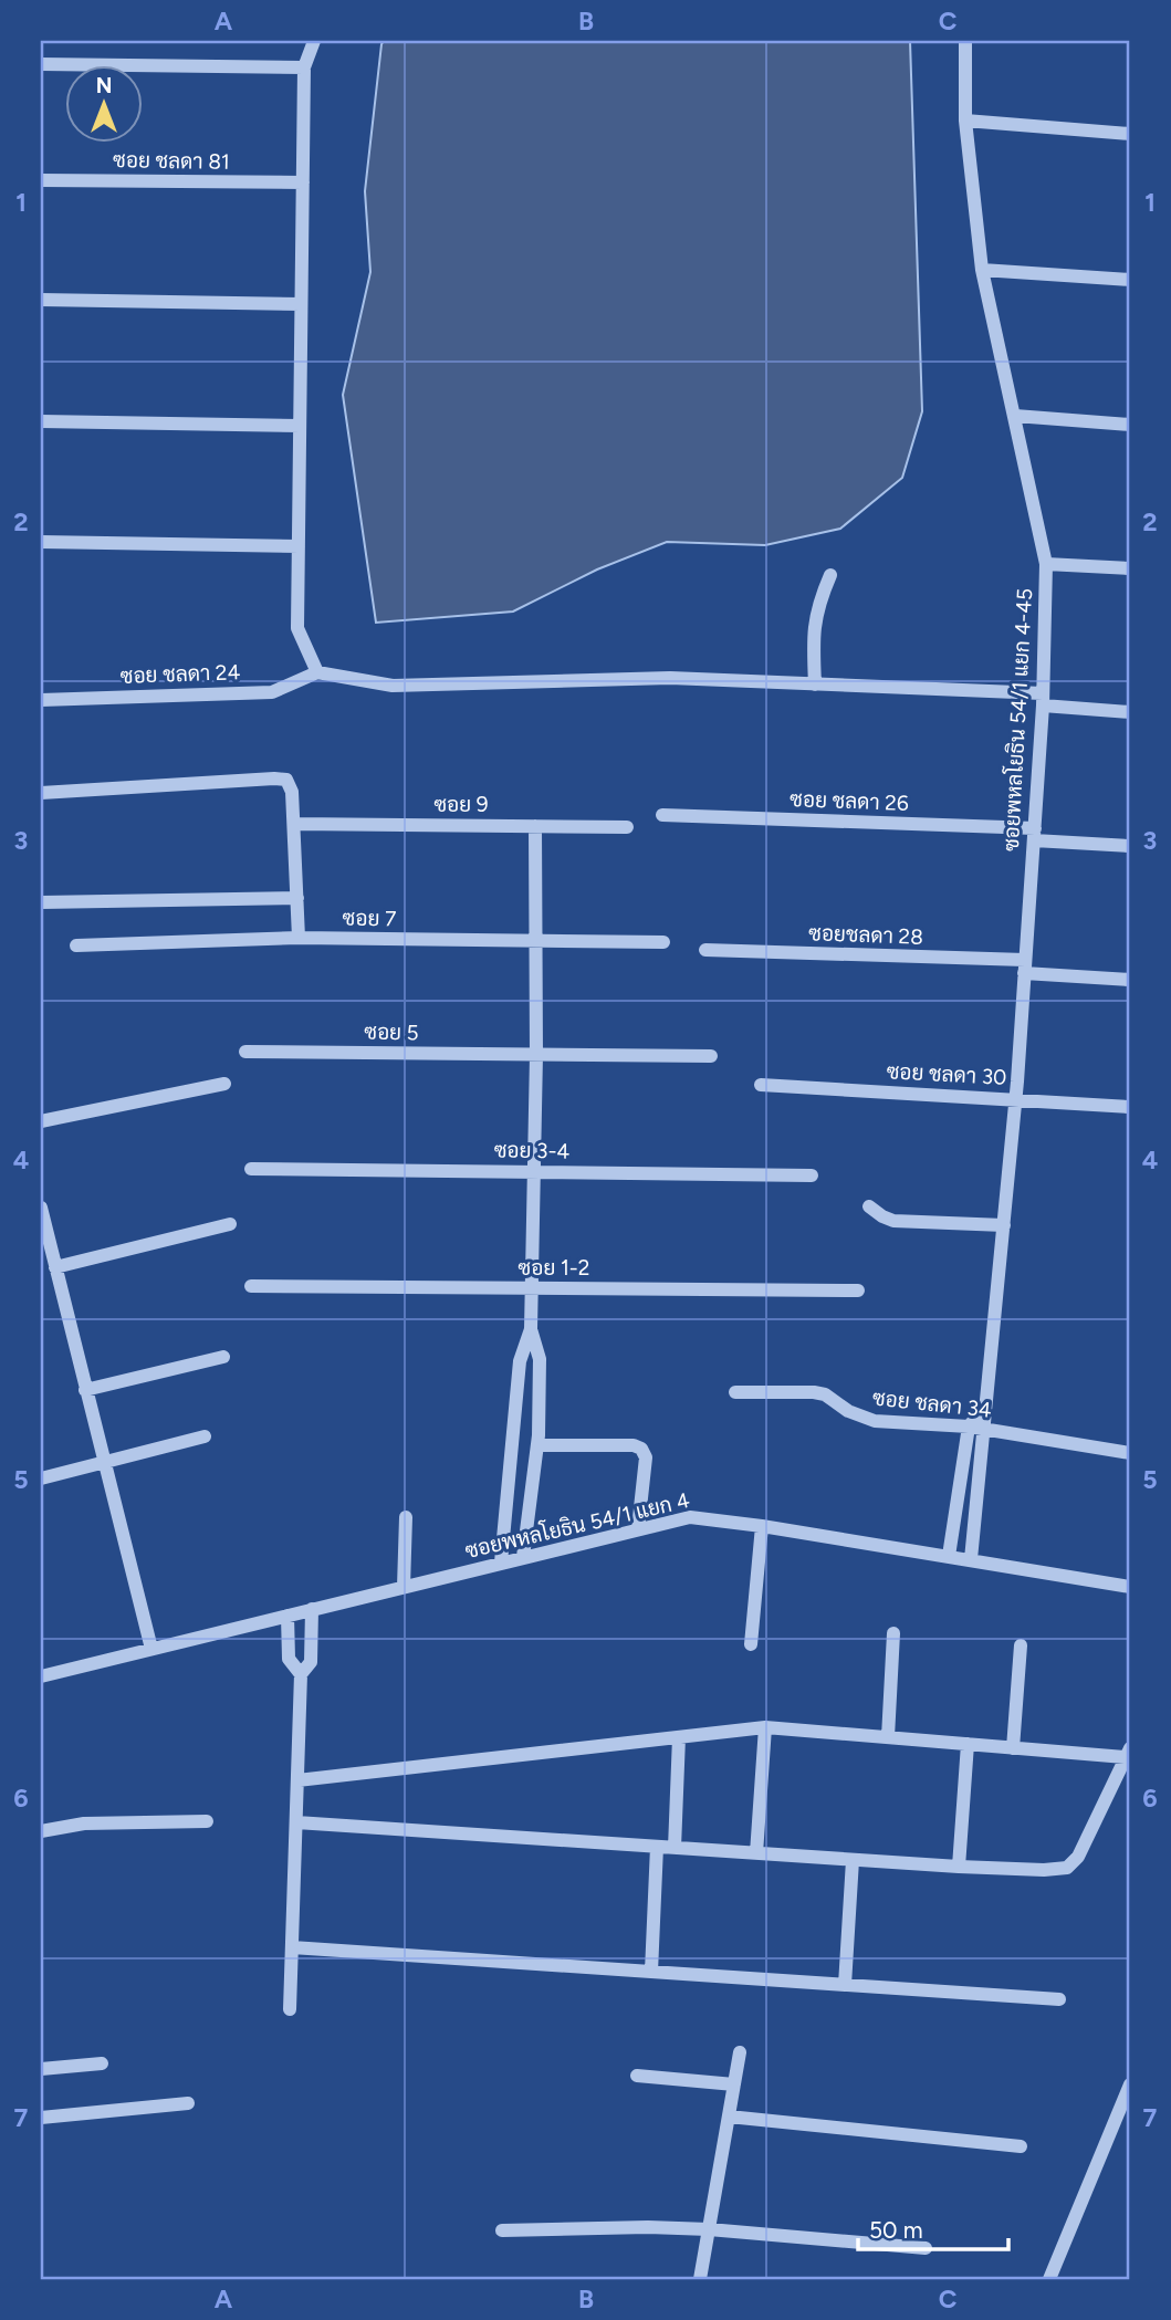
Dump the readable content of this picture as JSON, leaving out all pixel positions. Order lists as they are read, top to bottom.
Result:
{
  "streets": {
    "street": [
      "ซอย ชลดา 81",
      "ซอย ชลดา 24",
      "ซอยพหลโยธิน 54/1 แยก 4-45",
      "ซอย ชลดา 26",
      "ซอย 9",
      "ซอย 7",
      "ซอยชลดา 28",
      "ซอย 5",
      "ซอย ชลดา 30",
      "ซอย 3-4",
      "ซอย 1-2",
      "ซอย ชลดา 34",
      "ซอยพหลโยธิน 54/1 แยก 4"
    ]
  },
  "crossings": [
    ["ซอยพหลโยธิน 54/1 แยก 4-45", "ซอย ชลดา 26"],
    ["ซอยพหลโยธิน 54/1 แยก 4-45", "ซอยชลดา 28"],
    ["ซอยพหลโยธิน 54/1 แยก 4-45", "ซอย ชลดา 30"],
    ["ซอยพหลโยธิน 54/1 แยก 4-45", "ซอย ชลดา 34"],
    ["ซอยพหลโยธิน 54/1 แยก 4-45", "ซอยพหลโยธิน 54/1 แยก 4"]
  ],
  "scale_bar": "50 m",
  "north": "top",
  "grid": {
    "columns": ["A", "B", "C"],
    "rows": [
      "1",
      "2",
      "3",
      "4",
      "5",
      "6",
      "7"
    ]
  }
}
